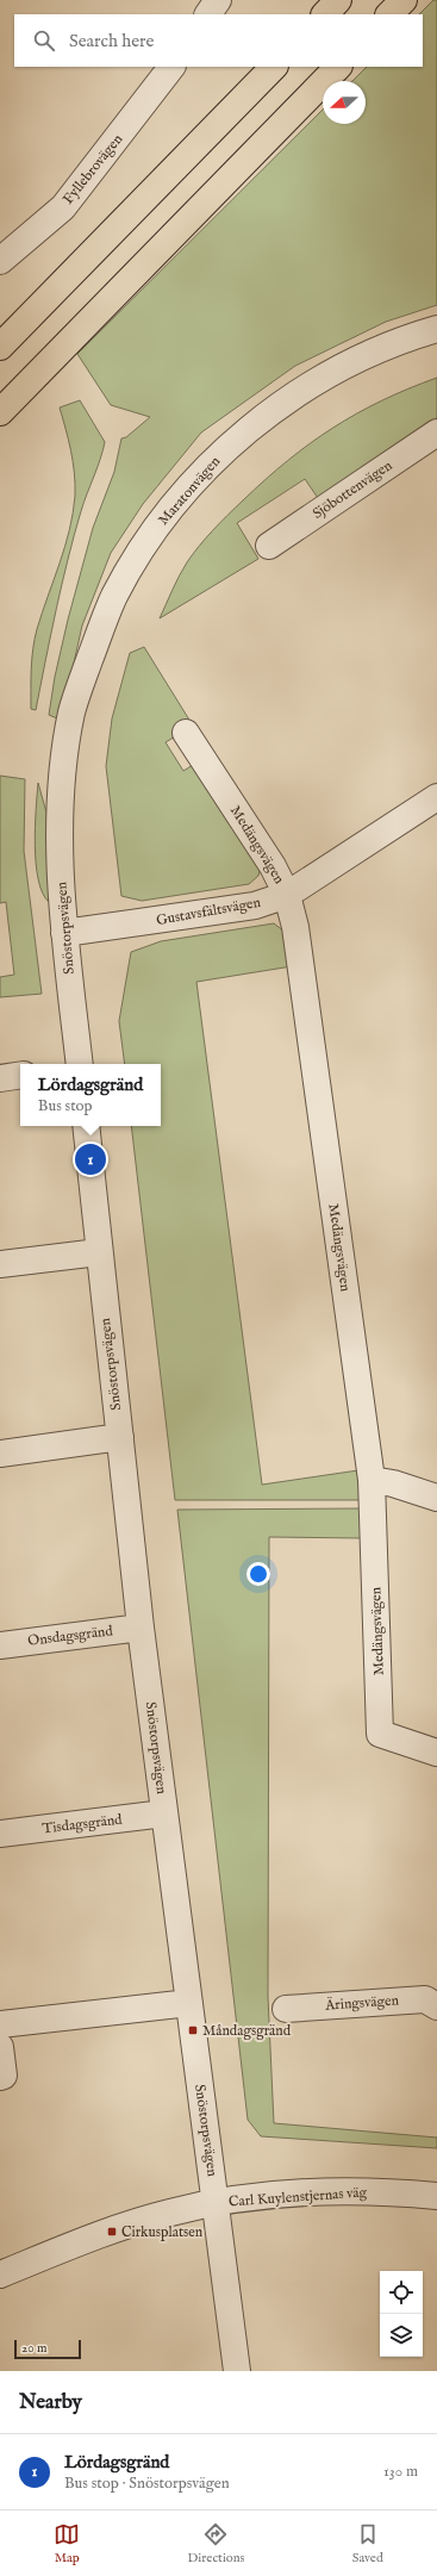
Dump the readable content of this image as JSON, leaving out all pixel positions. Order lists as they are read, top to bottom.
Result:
{
  "streets": {
    "street": [
      "Fyllebrovägen",
      "Sjöbottenvägen",
      "Maratonvägen",
      "Medängsvägen",
      "Gustavsfältsvägen",
      "Snöstorpsvägen",
      "Onsdagsgränd",
      "Tisdagsgränd",
      "Äringsvägen",
      "Carl Kuylenstjernas väg"
    ]
  },
  "crossings": [
    ["Maratonvägen", "Snöstorpsvägen"],
    ["Medängsvägen", "Gustavsfältsvägen"],
    ["Gustavsfältsvägen", "Snöstorpsvägen"],
    ["Snöstorpsvägen", "Onsdagsgränd"],
    ["Snöstorpsvägen", "Tisdagsgränd"],
    ["Snöstorpsvägen", "Carl Kuylenstjernas väg"]
  ],
  "places": {
    "transit": ["Måndagsgränd", "Cirkusplatsen"]
  },
  "scale_bar": "20 m",
  "north": "left",
  "page": {
    "search": "Search here",
    "popup": ["Lördagsgränd", "Bus stop"],
    "pins": "1",
    "scale": "20 m",
    "heading": "Nearby",
    "list": [
      {
        "mark": "1",
        "name": "Lördagsgränd",
        "note": "Bus stop · Snöstorpsvägen",
        "value": "130 m"
      }
    ],
    "nav": ["Map", "Directions", "Saved"]
  }
}
